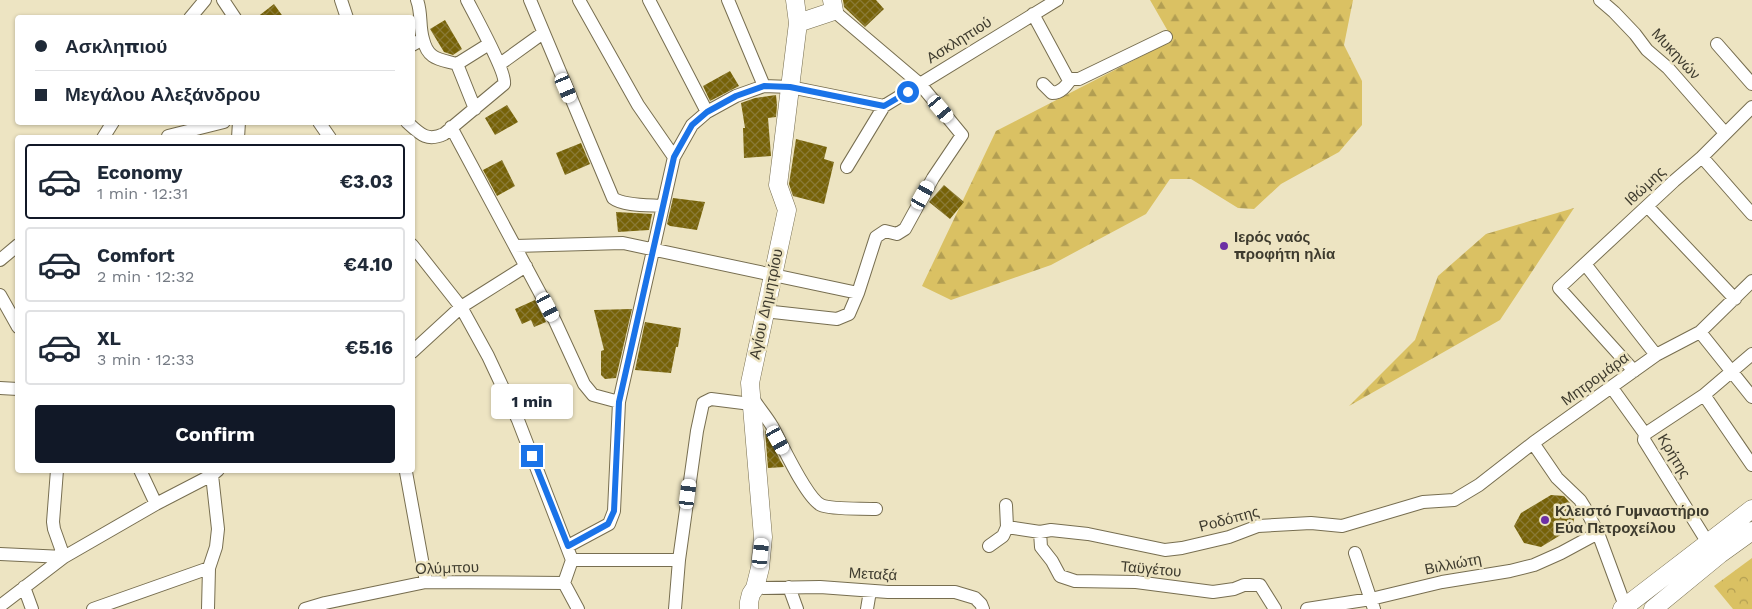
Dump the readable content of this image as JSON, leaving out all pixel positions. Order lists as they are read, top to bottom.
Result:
{
  "streets": {
    "street": [
      "Ασκληπιού",
      "Μυκηνών",
      "Ιθώμης",
      "Αγίου Δημητρίου",
      "Μητρομάρα",
      "Κρήτης",
      "Ροδόπης",
      "Βιλλιώτη",
      "Ολύμπου",
      "Ταϋγέτου",
      "Μεταξά"
    ]
  },
  "crossings": [
    ["Μυκηνών", "Ιθώμης"],
    ["Ιθώμης", "Μητρομάρα"],
    ["Αγίου Δημητρίου", "Μεταξά"],
    ["Μητρομάρα", "Κρήτης"],
    ["Μητρομάρα", "Ροδόπης"],
    ["Ροδόπης", "Ταϋγέτου"]
  ],
  "places": ["Ιερός ναός προφήτη ηλία", "Κλειστό Γυμναστήριο Εύα Πετροχείλου"],
  "page": {
    "banner": ["Ασκληπιού", "Μεγάλου Αλεξάνδρου"],
    "list": [
      {
        "name": "Economy",
        "note": "1 min · 12:31",
        "value": "€3.03"
      },
      {
        "name": "Comfort",
        "note": "2 min · 12:32",
        "value": "€4.10"
      },
      {
        "name": "XL",
        "note": "3 min · 12:33",
        "value": "€5.16"
      }
    ],
    "bubble": "1 min",
    "buttons": "Confirm"
  }
}
